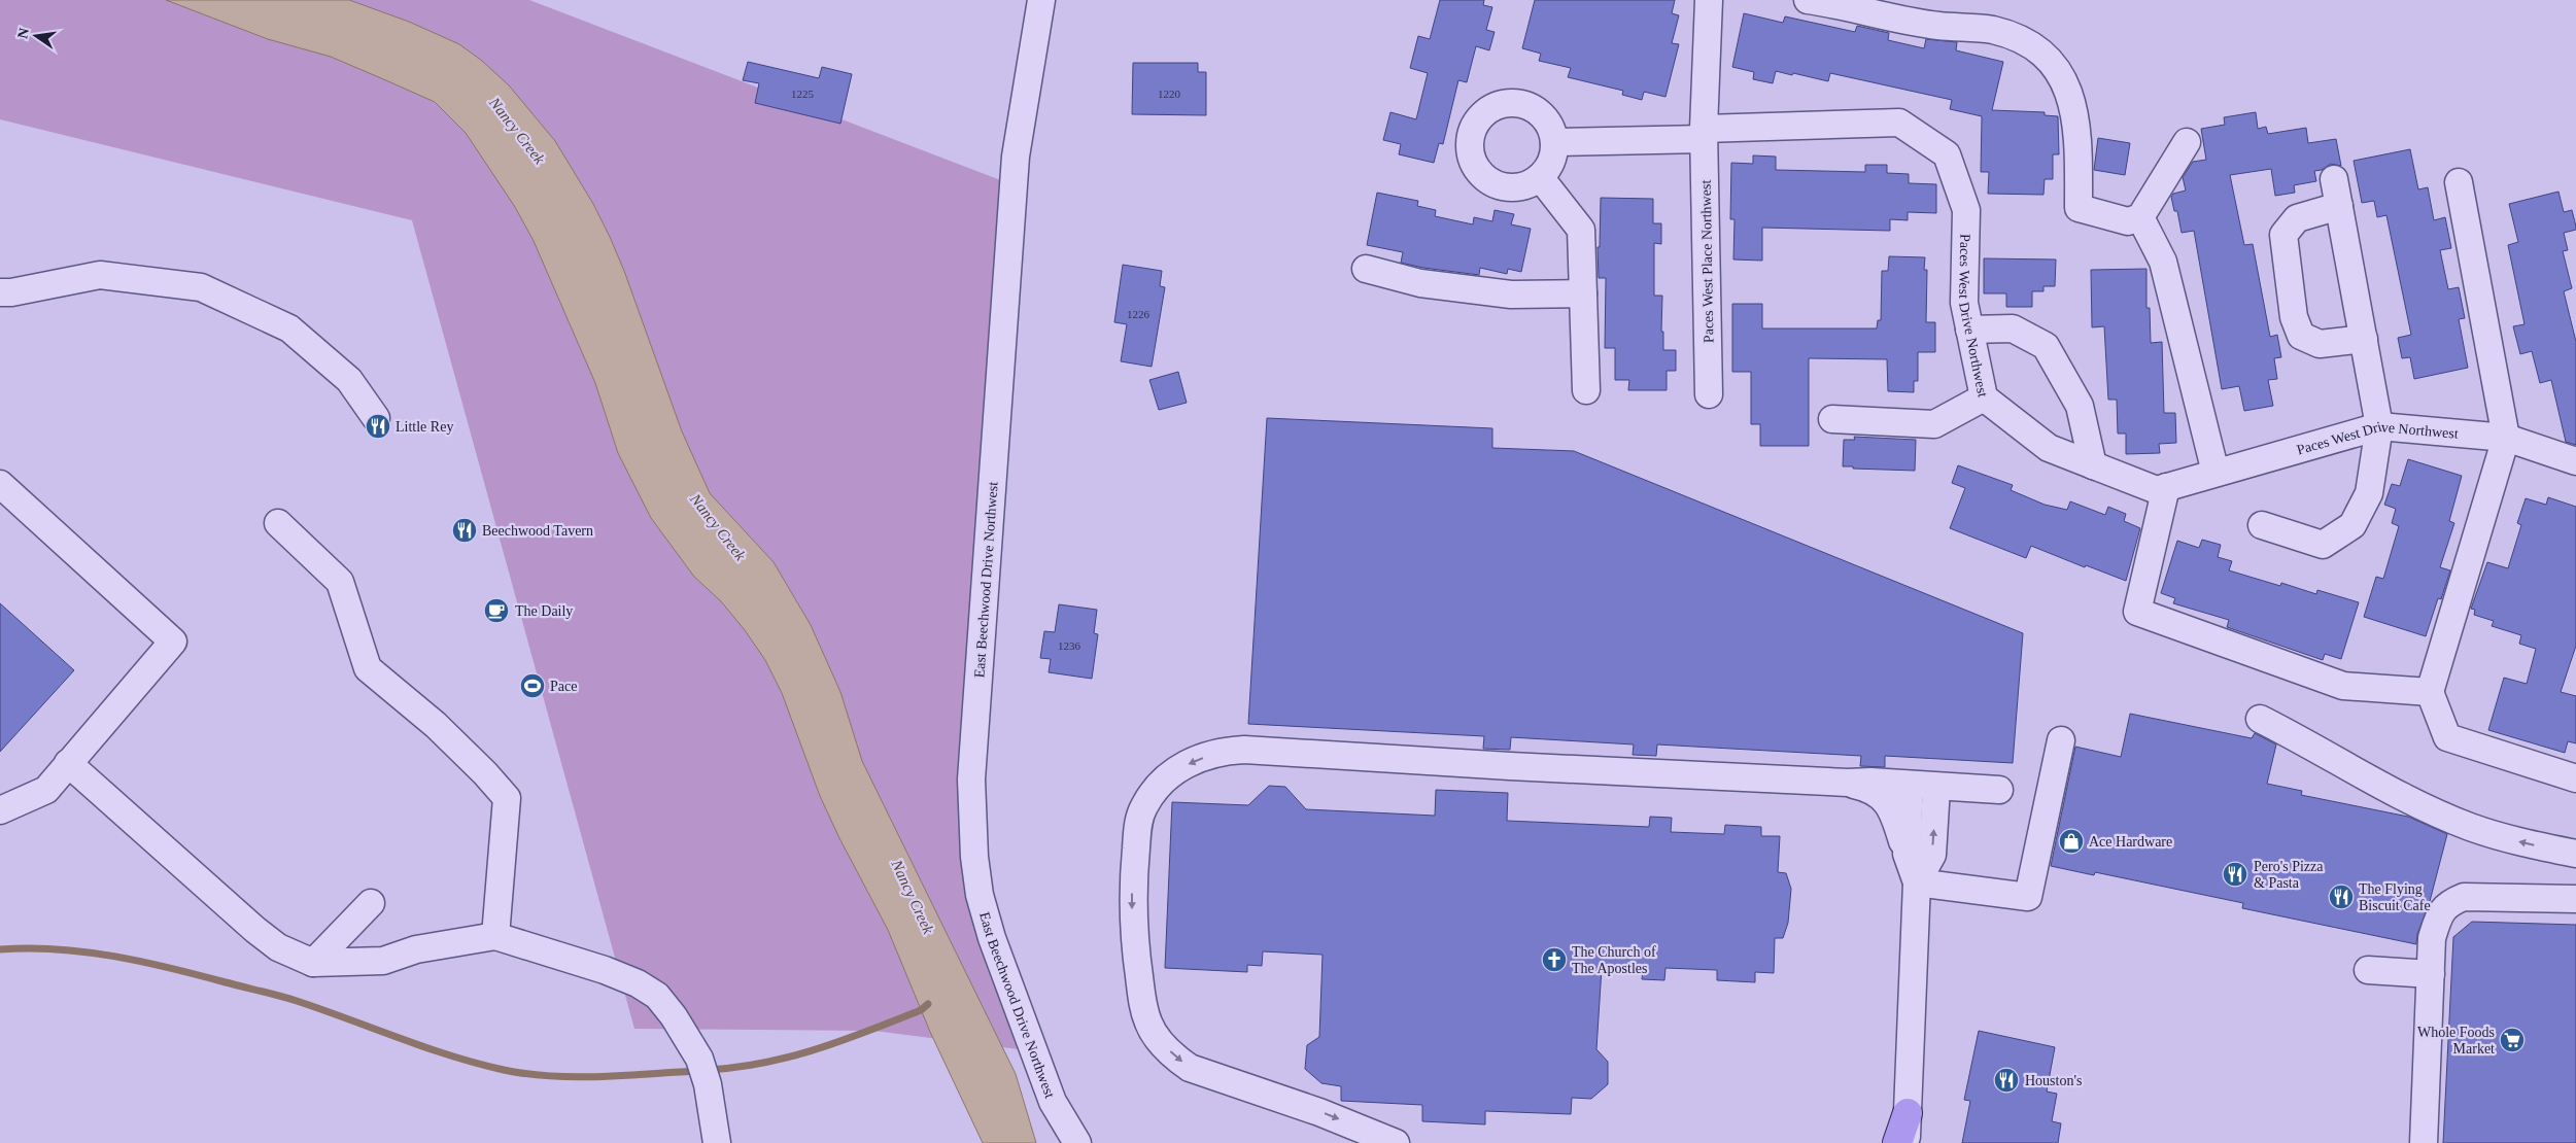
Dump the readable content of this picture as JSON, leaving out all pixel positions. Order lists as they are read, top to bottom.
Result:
{
  "streets": {
    "street": ["Paces West Place Northwest", "Paces West Drive Northwest", "East Beechwood Drive Northwest"]
  },
  "crossings": [
    ["Paces West Place Northwest", "Paces West Drive Northwest"]
  ],
  "water": ["Nancy Creek"],
  "places": {
    "restaurant": [
      "Little Rey",
      "Beechwood Tavern",
      "Pero's Pizza & Pasta",
      "The Flying Biscuit Cafe",
      "Houston's"
    ],
    "cafe": ["The Daily"],
    "sports": ["Pace"],
    "shop": ["Ace Hardware"],
    "church": ["The Church of The Apostles"],
    "supermarket": ["Whole Foods Market"]
  },
  "house_numbers": [
    "1225",
    "1220",
    "1226",
    "1236"
  ],
  "north": "left"
}
